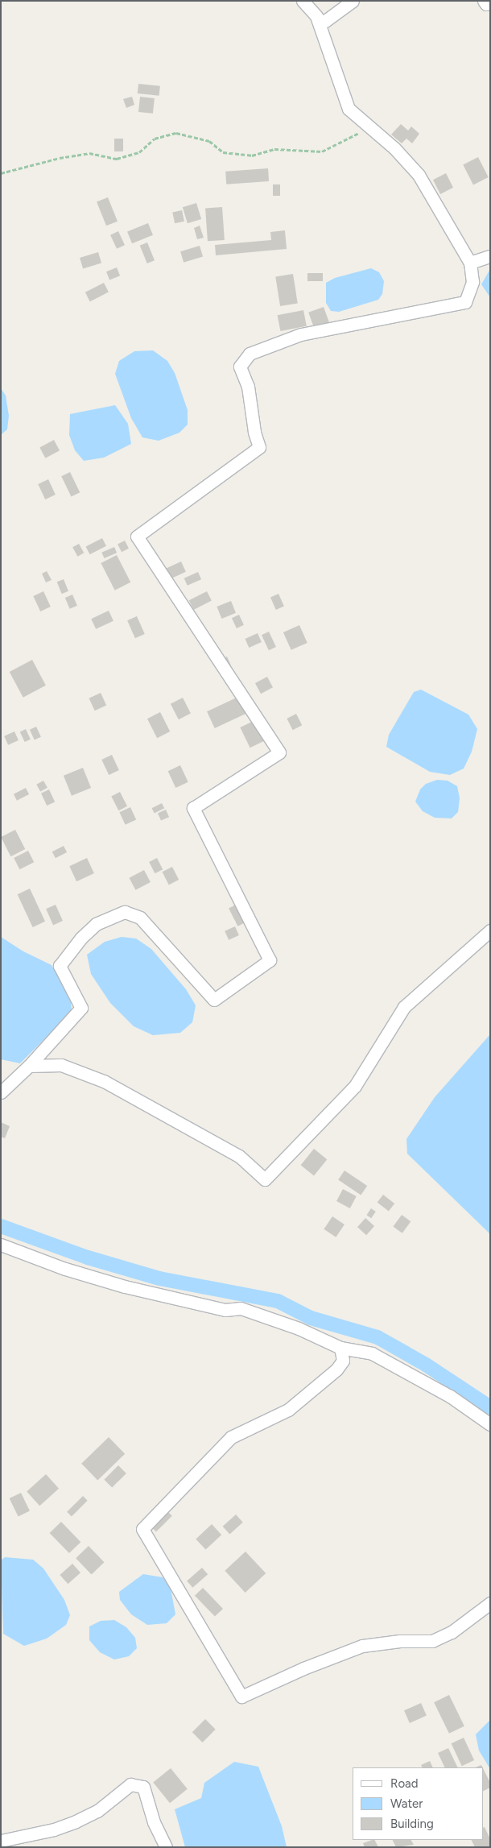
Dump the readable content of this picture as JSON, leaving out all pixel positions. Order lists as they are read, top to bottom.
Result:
{
  "legend": ["Road", "Water", "Building"]
}
